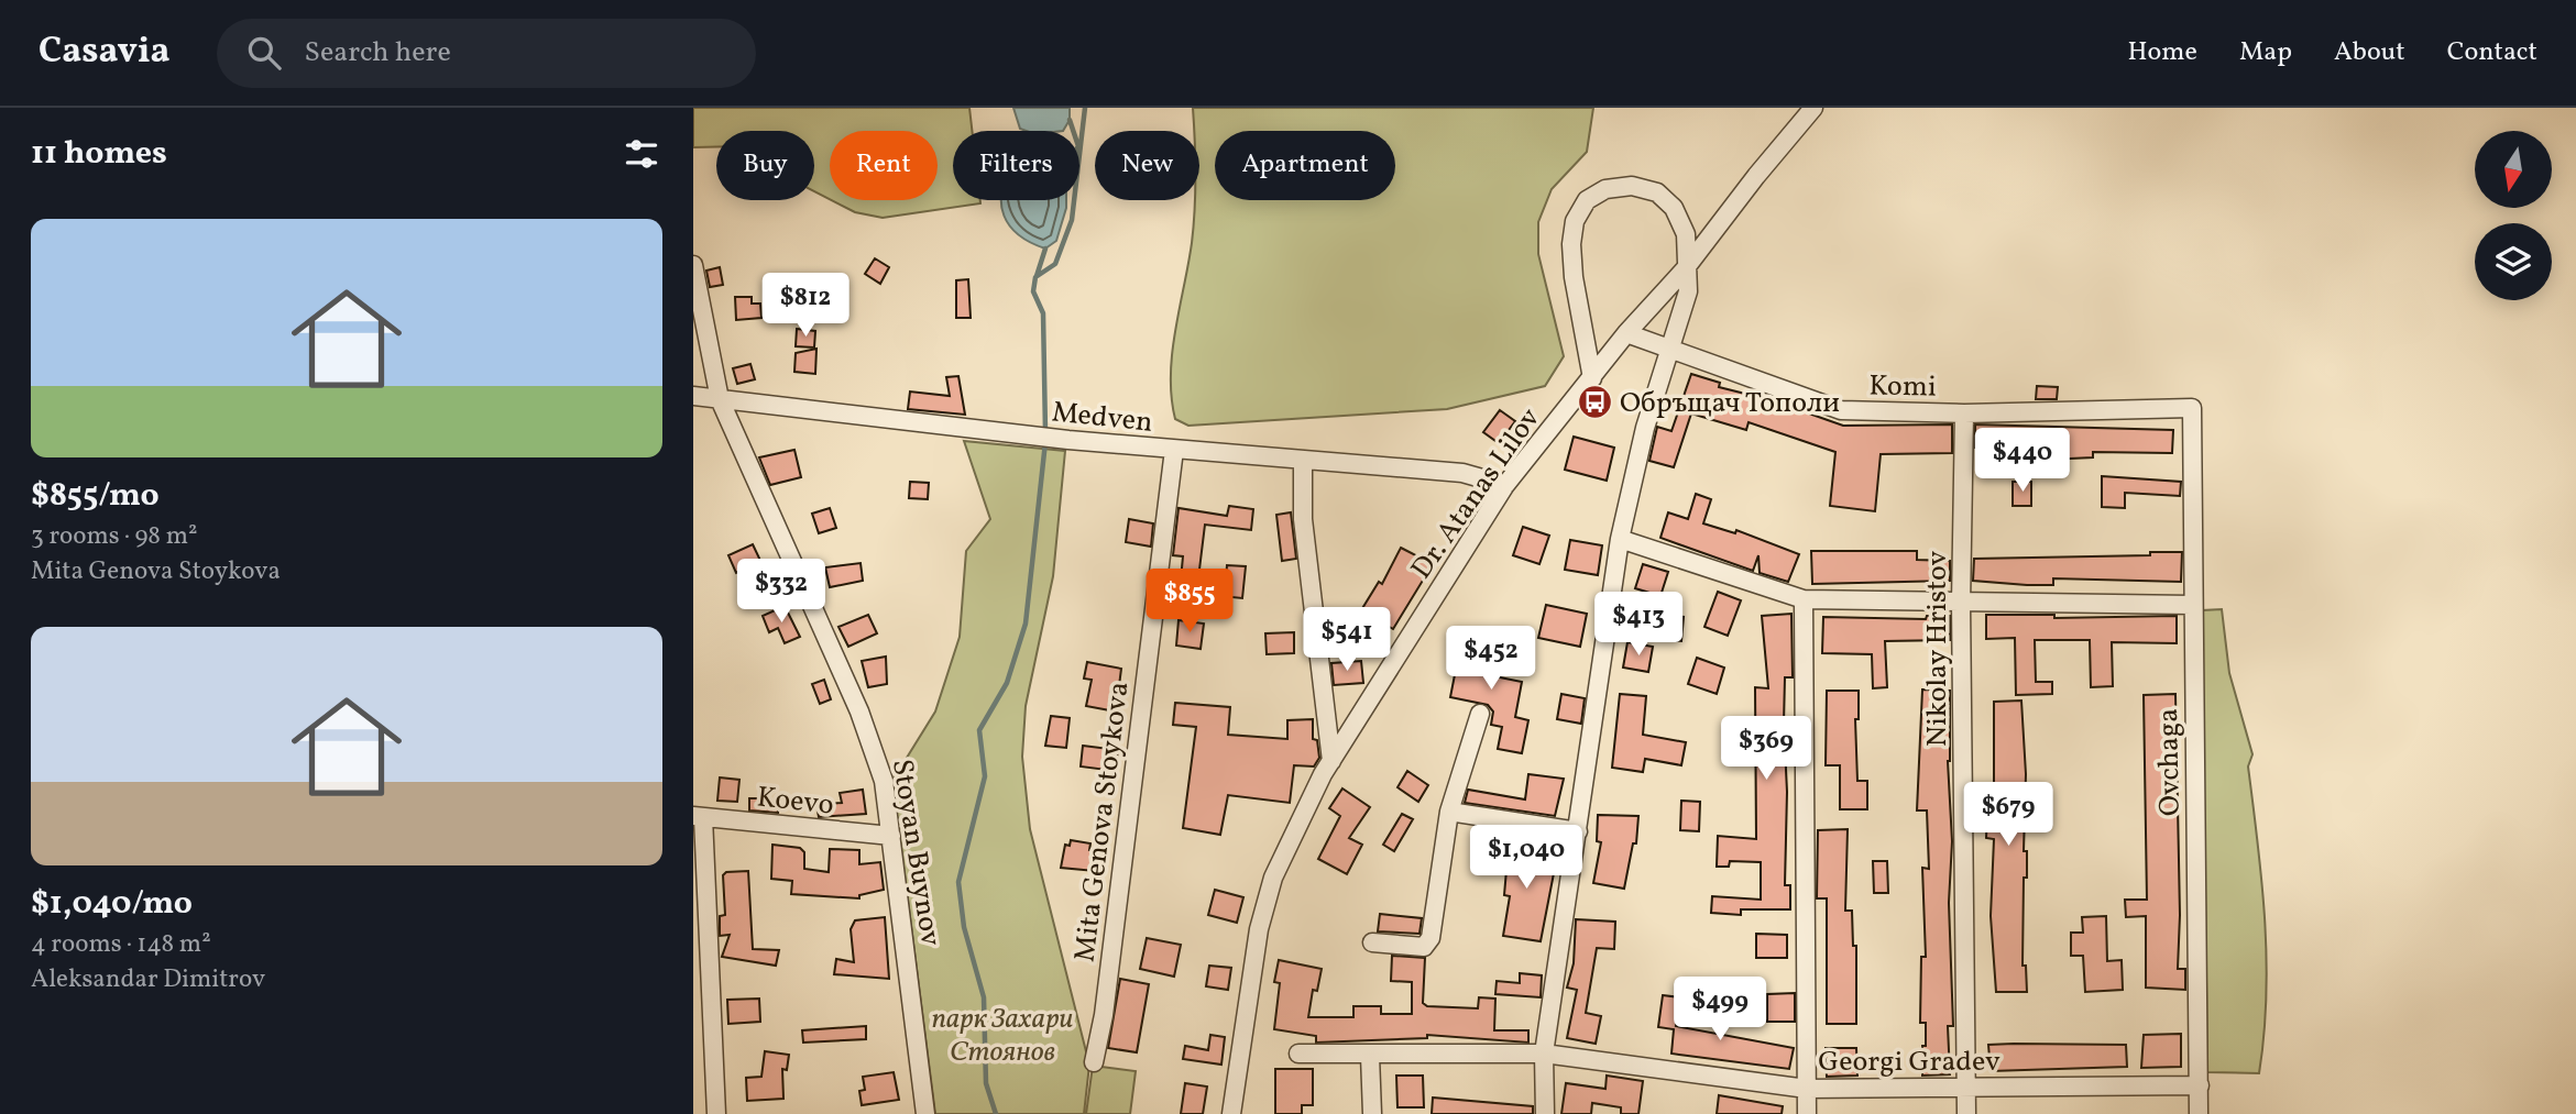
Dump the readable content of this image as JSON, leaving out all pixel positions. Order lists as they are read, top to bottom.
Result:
{
  "streets": {
    "street": [
      "Komi",
      "Medven",
      "Dr. Atanas Lilov",
      "Nikolay Hristov",
      "Ovchaga",
      "Koevo",
      "Mita Genova Stoykova",
      "Stoyan Buynov",
      "Georgi Gradev"
    ]
  },
  "crossings": [
    ["Komi", "Dr. Atanas Lilov"],
    ["Komi", "Nikolay Hristov"],
    ["Komi", "Ovchaga"],
    ["Medven", "Dr. Atanas Lilov"],
    ["Medven", "Mita Genova Stoykova"],
    ["Medven", "Stoyan Buynov"],
    ["Nikolay Hristov", "Georgi Gradev"],
    ["Ovchaga", "Georgi Gradev"],
    ["Koevo", "Stoyan Buynov"]
  ],
  "parks": ["парк Захари Стоянов"],
  "places": {
    "bus stop": ["Обръщач Тополи"]
  },
  "north": "bottom",
  "page": {
    "header": "Casavia",
    "search": "Search here",
    "nav": [
      "Home",
      "Map",
      "About",
      "Contact"
    ],
    "heading": "11 homes",
    "chip": [
      "Buy",
      "Rent",
      "Filters",
      "New",
      "Apartment"
    ],
    "list": [
      {
        "name": "$855/mo",
        "note": "3 rooms · 98 m² · Mita Genova Stoykova"
      },
      {
        "name": "$1,040/mo",
        "note": "4 rooms · 148 m² · Aleksandar Dimitrov"
      }
    ],
    "price": [
      "$812",
      "$440",
      "$332",
      "$855",
      "$413",
      "$541",
      "$452",
      "$369",
      "$679",
      "$1,040",
      "$499"
    ]
  }
}
